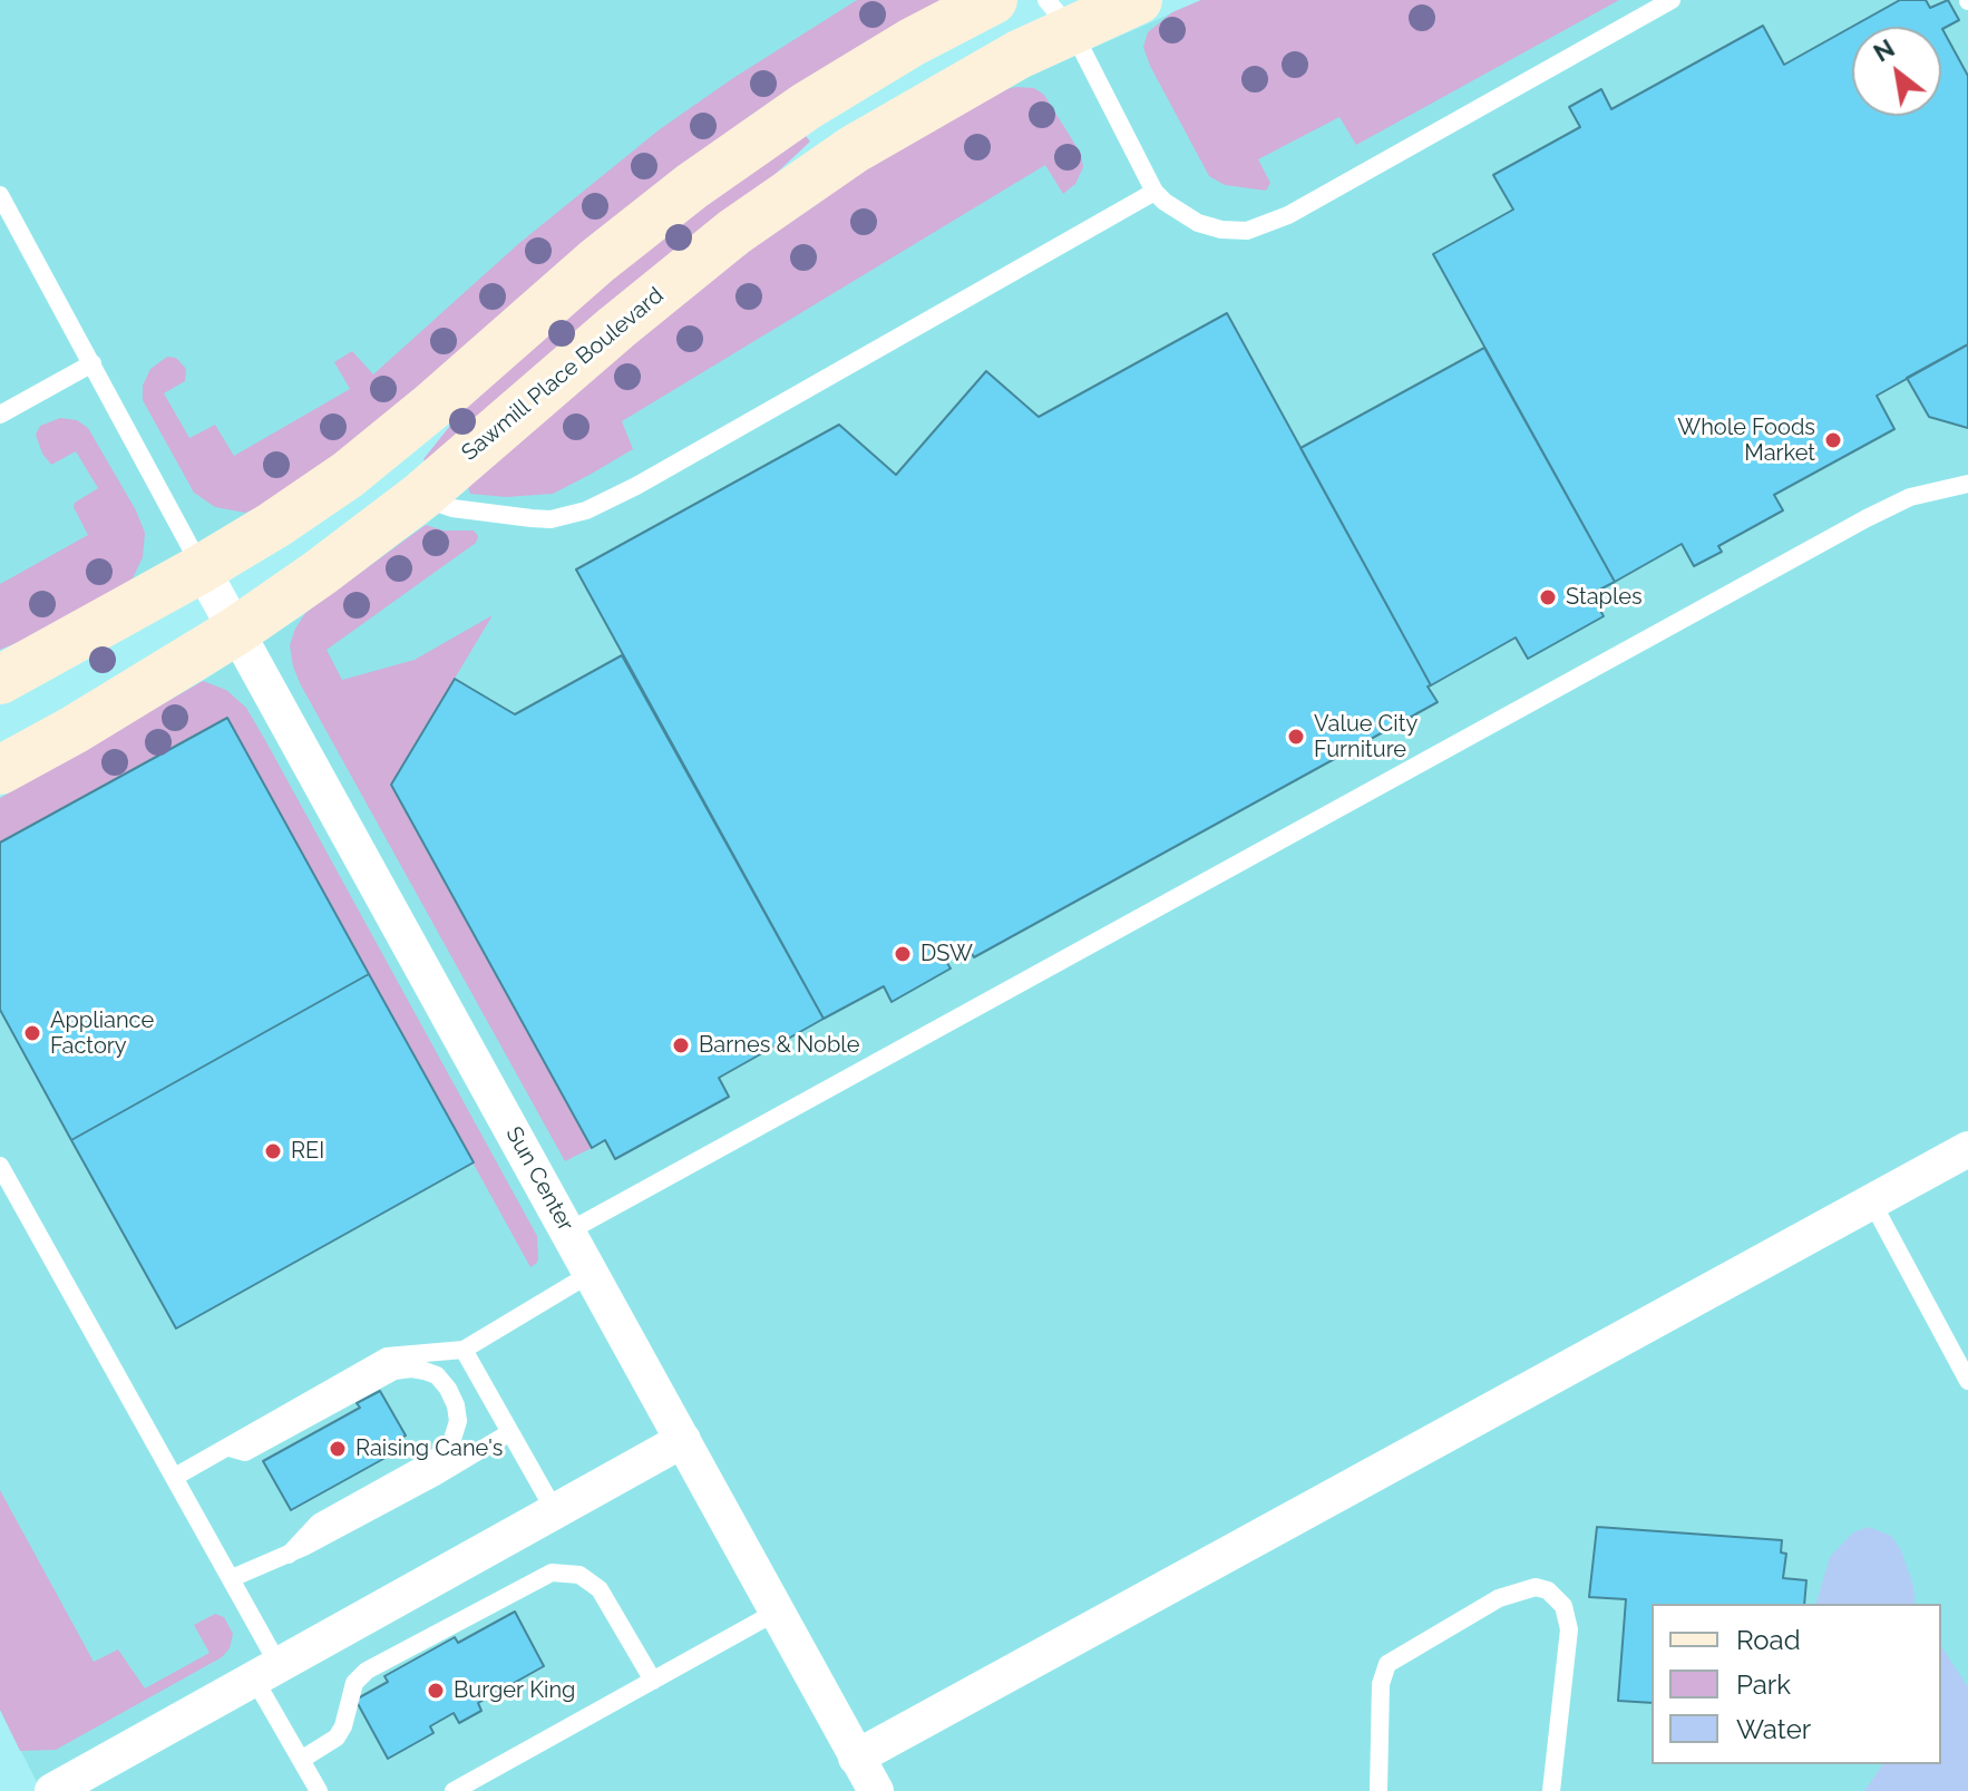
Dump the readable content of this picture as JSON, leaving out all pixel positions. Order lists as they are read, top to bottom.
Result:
{
  "streets": {
    "street": ["Sawmill Place Boulevard", "Sun Center"]
  },
  "crossings": [
    ["Sawmill Place Boulevard", "Sun Center"]
  ],
  "places": [
    "Whole Foods Market",
    "Staples",
    "Value City Furniture",
    "DSW",
    "Appliance Factory",
    "Barnes & Noble",
    "REI",
    "Raising Cane's",
    "Burger King"
  ],
  "legend": ["Road", "Park", "Water"],
  "north": "top left"
}
